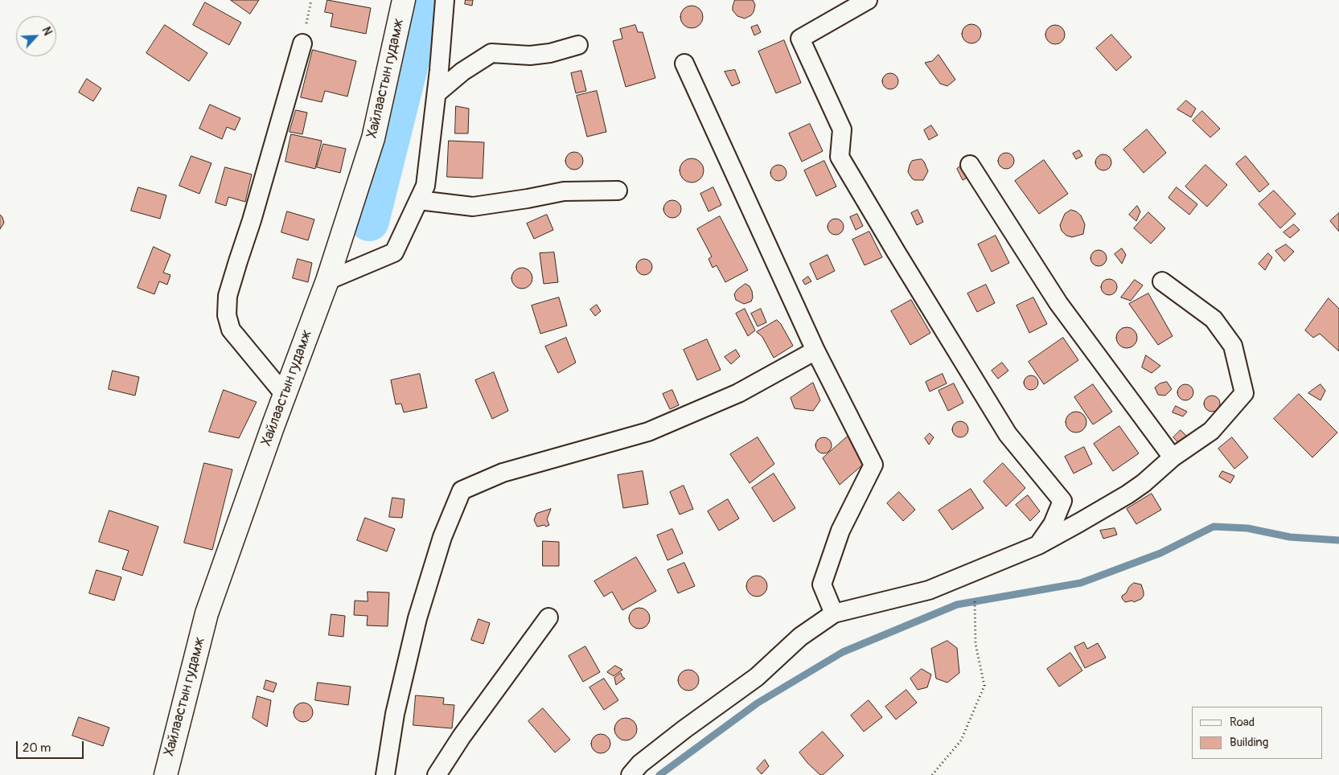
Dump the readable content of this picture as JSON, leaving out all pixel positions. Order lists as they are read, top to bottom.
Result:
{
  "streets": {
    "main road": ["Хайлаастын гудамж"]
  },
  "legend": ["Road", "Building"],
  "scale_bar": "20 m",
  "north": "top right"
}
